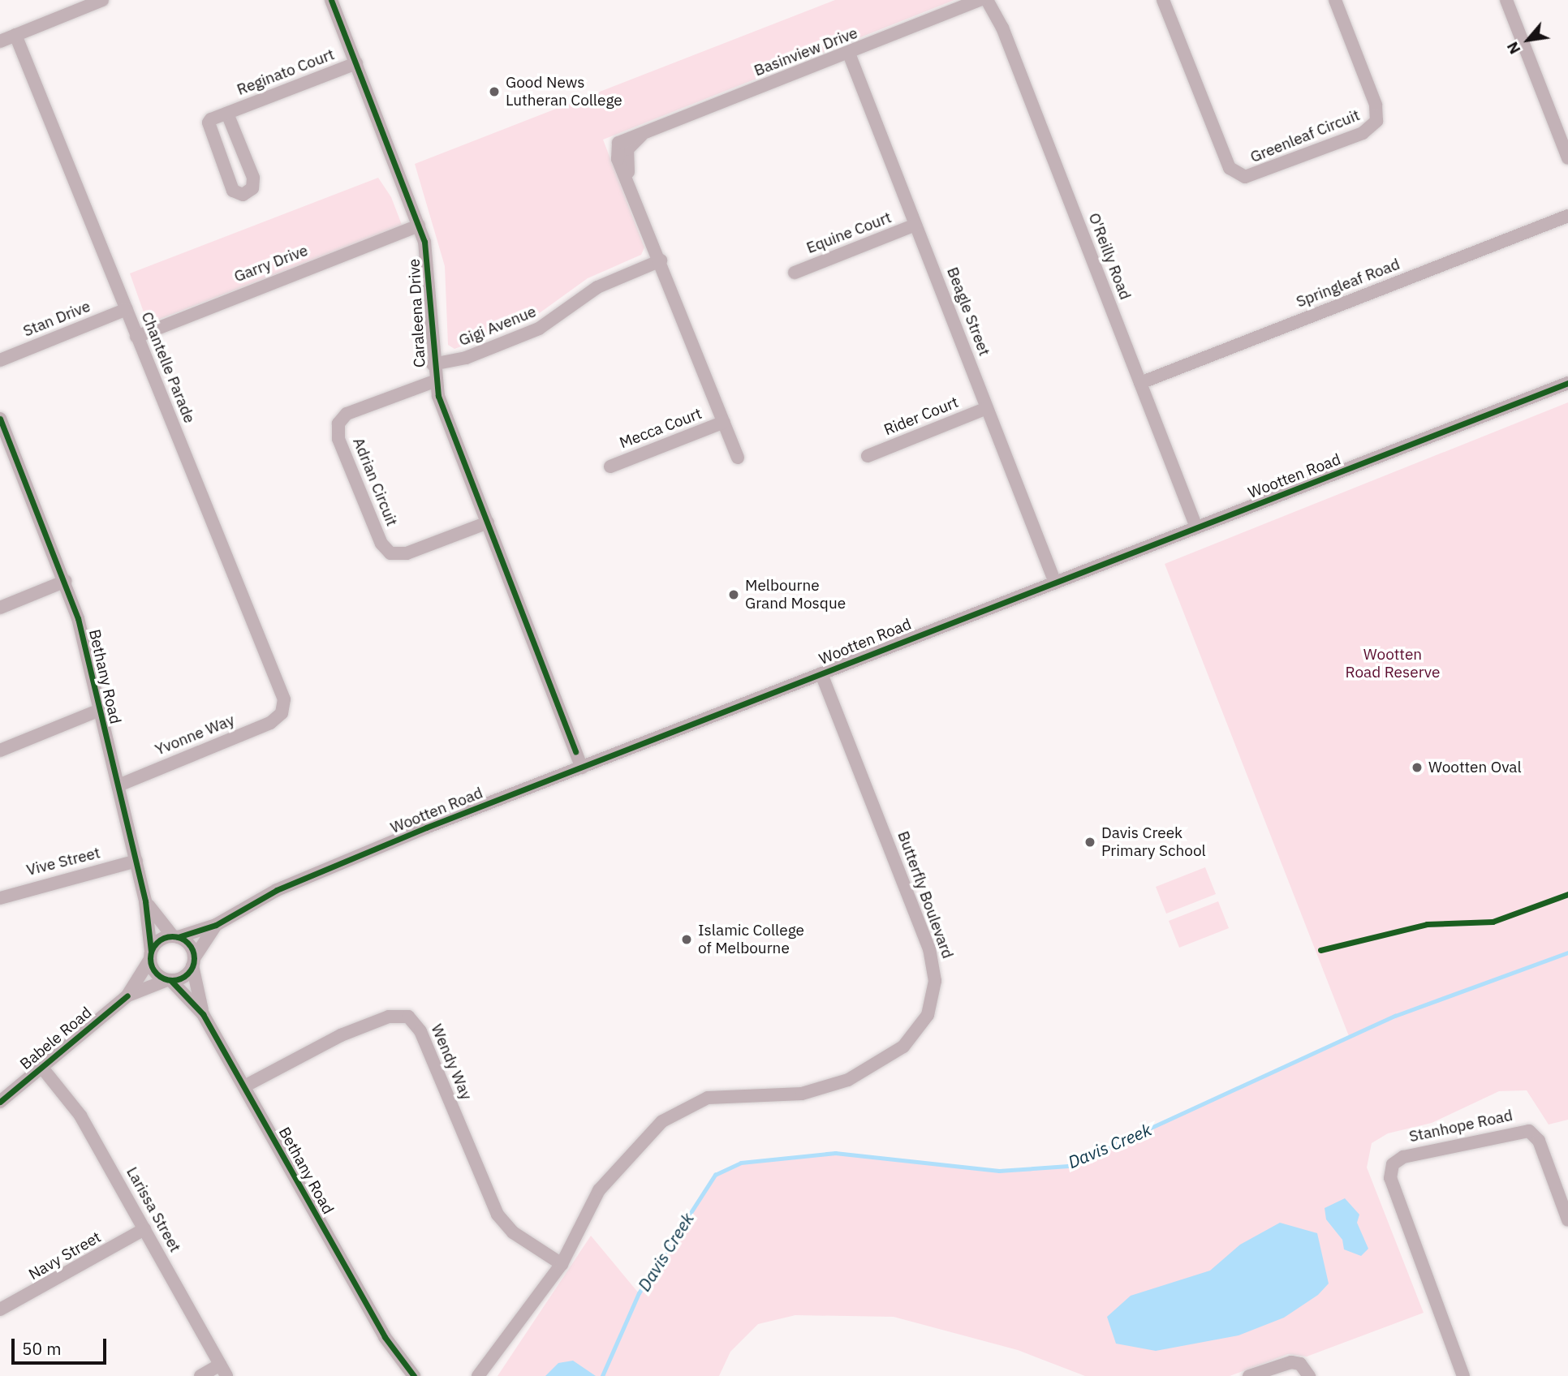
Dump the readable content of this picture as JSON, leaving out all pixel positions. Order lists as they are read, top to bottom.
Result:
{
  "streets": {
    "street": [
      "Basinview Drive",
      "Reginato Court",
      "Greenleaf Circuit",
      "Equine Court",
      "O'Reilly Road",
      "Garry Drive",
      "Springleaf Road",
      "Beagle Street",
      "Caraleena Drive",
      "Stan Drive",
      "Gigi Avenue",
      "Chantelle Parade",
      "Rider Court",
      "Mecca Court",
      "Wootten Road",
      "Adrian Circuit",
      "Bethany Road",
      "Yvonne Way",
      "Vive Street",
      "Butterfly Boulevard",
      "Babele Road",
      "Wendy Way",
      "Stanhope Road",
      "Larissa Street",
      "Navy Street"
    ]
  },
  "crossings": [
    ["Basinview Drive", "Beagle Street"],
    ["Basinview Drive", "Gigi Avenue"],
    ["Basinview Drive", "Mecca Court"],
    ["Reginato Court", "Caraleena Drive"],
    ["Equine Court", "Beagle Street"],
    ["O'Reilly Road", "Springleaf Road"],
    ["O'Reilly Road", "Wootten Road"],
    ["Garry Drive", "Caraleena Drive"],
    ["Garry Drive", "Chantelle Parade"],
    ["Beagle Street", "Rider Court"],
    ["Beagle Street", "Wootten Road"],
    ["Caraleena Drive", "Gigi Avenue"],
    ["Caraleena Drive", "Wootten Road"],
    ["Caraleena Drive", "Adrian Circuit"],
    ["Stan Drive", "Chantelle Parade"],
    ["Chantelle Parade", "Yvonne Way"],
    ["Wootten Road", "Bethany Road"],
    ["Wootten Road", "Butterfly Boulevard"],
    ["Wootten Road", "Babele Road"],
    ["Bethany Road", "Yvonne Way"],
    ["Bethany Road", "Vive Street"],
    ["Bethany Road", "Babele Road"],
    ["Bethany Road", "Wendy Way"],
    ["Butterfly Boulevard", "Wendy Way"],
    ["Babele Road", "Larissa Street"],
    ["Larissa Street", "Navy Street"]
  ],
  "water": ["Davis Creek"],
  "parks": ["Wootten Road Reserve"],
  "places": [
    "Good News Lutheran College",
    "Melbourne Grand Mosque",
    "Wootten Oval",
    "Davis Creek Primary School",
    "Islamic College of Melbourne"
  ],
  "scale_bar": "50 m",
  "north": "bottom left"
}
